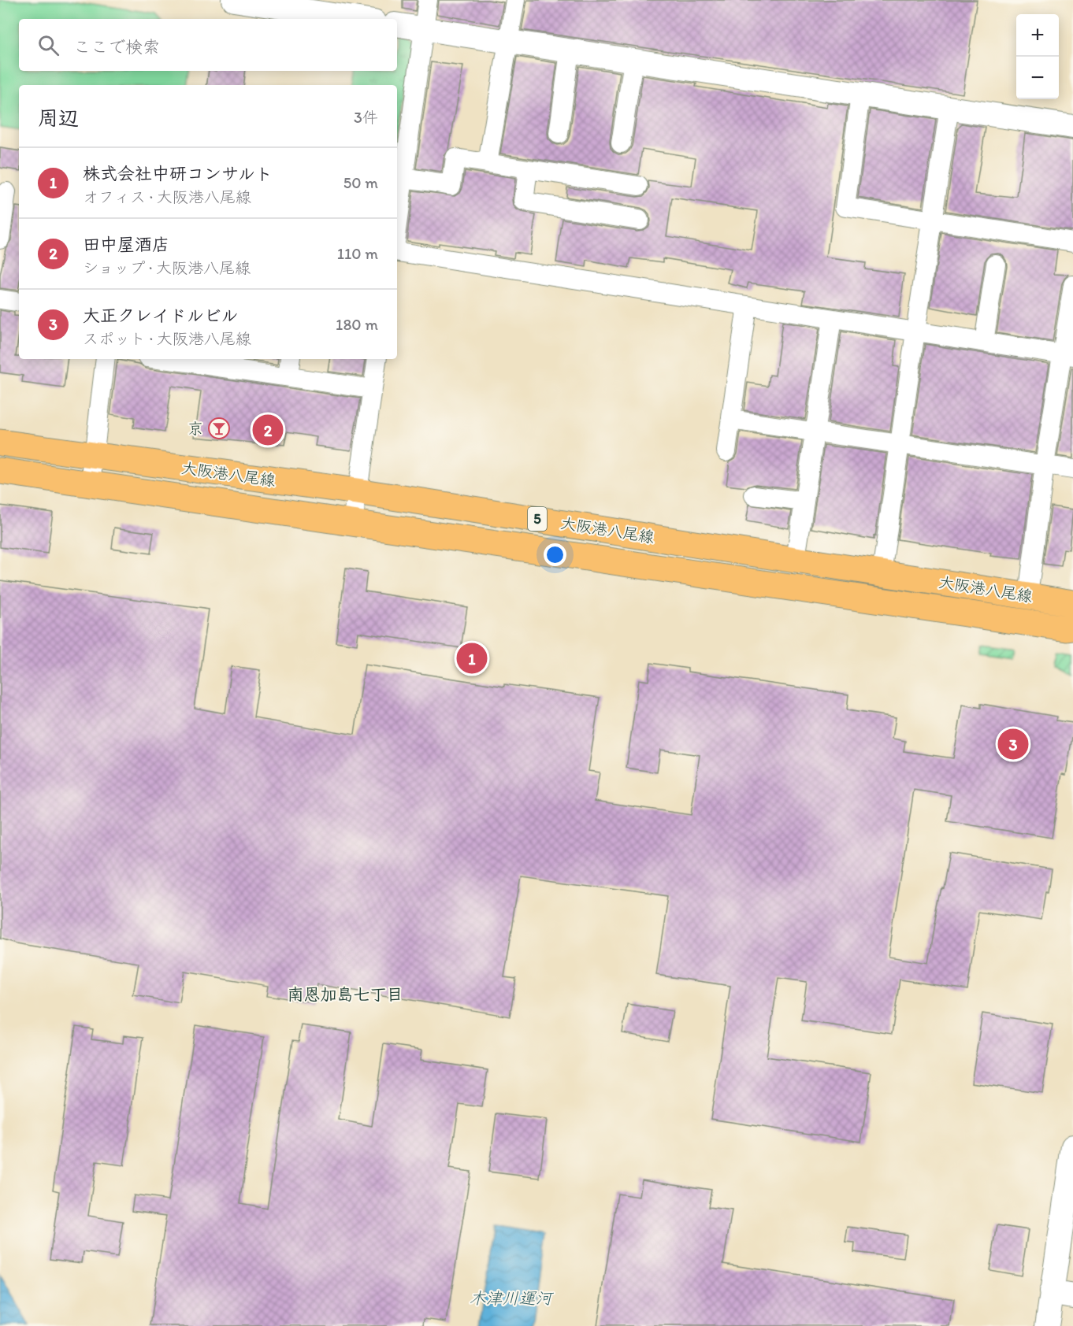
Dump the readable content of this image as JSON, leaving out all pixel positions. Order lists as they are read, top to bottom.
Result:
{
  "streets": {
    "main road": ["大阪港八尾線", "5"]
  },
  "districts": ["南恩加島七丁目"],
  "water": ["木津川運河"],
  "places": {
    "bar": ["京"]
  },
  "page": {
    "map_buttons": ["+", "−"],
    "search": "ここで検索",
    "heading": ["周辺", "3件"],
    "list": [
      {
        "mark": "1",
        "name": "株式会社中研コンサルト",
        "note": "オフィス · 大阪港八尾線",
        "value": "50 m"
      },
      {
        "mark": "2",
        "name": "田中屋酒店",
        "note": "ショップ · 大阪港八尾線",
        "value": "110 m"
      },
      {
        "mark": "3",
        "name": "大正クレイドルビル",
        "note": "スポット · 大阪港八尾線",
        "value": "180 m"
      }
    ],
    "pins": ["2", "1", "3"]
  }
}
